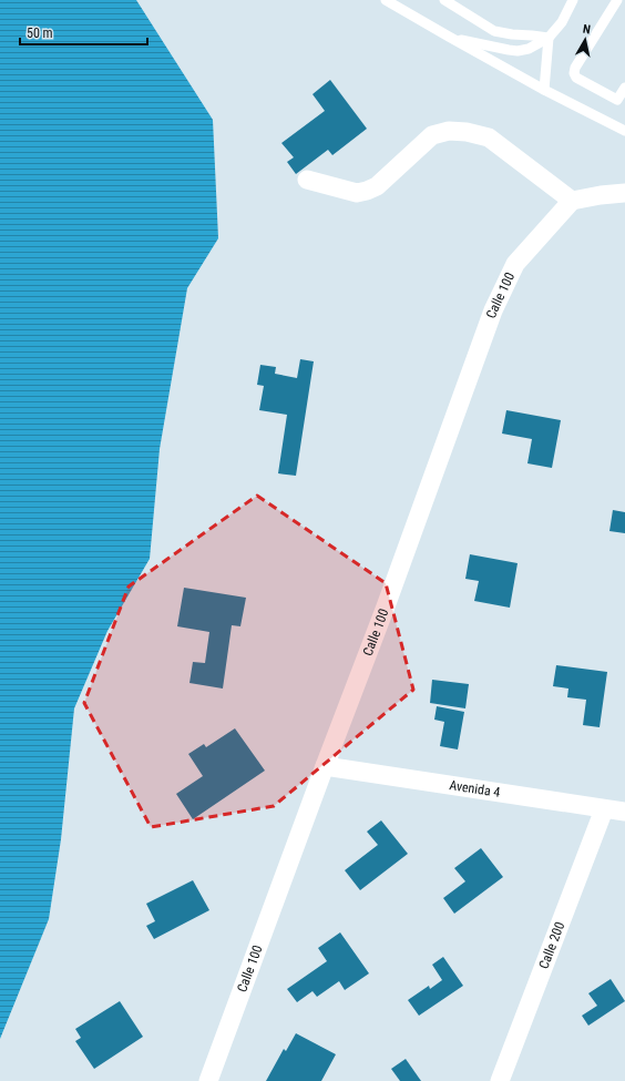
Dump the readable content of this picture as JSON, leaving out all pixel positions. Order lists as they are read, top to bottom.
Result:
{
  "streets": {
    "street": ["Calle 100", "Avenida 4", "Calle 200"]
  },
  "crossings": [
    ["Calle 100", "Avenida 4"],
    ["Avenida 4", "Calle 200"]
  ],
  "scale_bar": "50 m",
  "north": "top"
}
